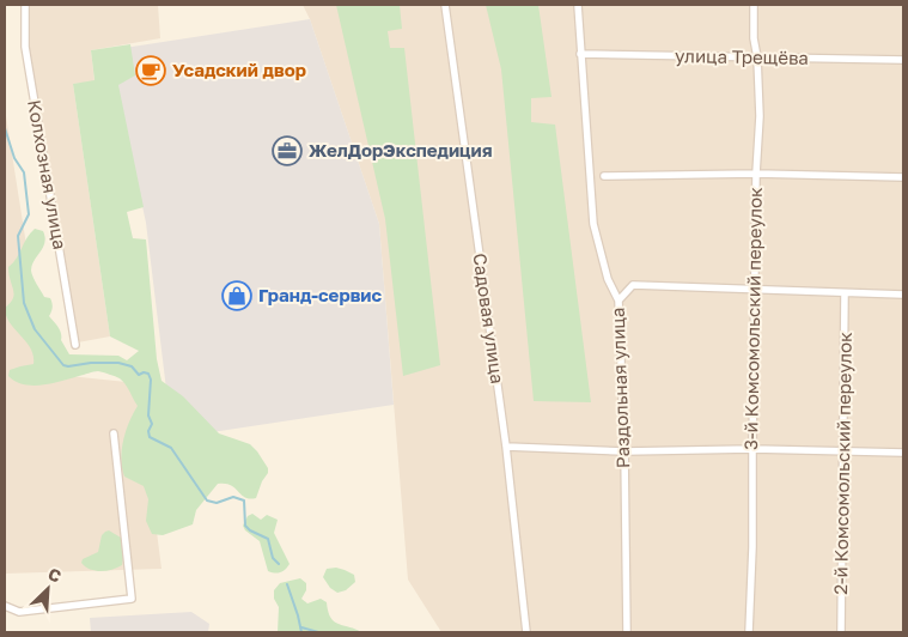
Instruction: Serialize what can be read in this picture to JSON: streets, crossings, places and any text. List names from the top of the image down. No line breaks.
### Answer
{"streets":{"street":["улица Трещёва","Колхозная улица","Садовая улица","3-й Комсомольский переулок","Раздольная улица","2-й Комсомольский переулок"]},"crossings":[["улица Трещёва","3-й Комсомольский переулок"],["улица Трещёва","Раздольная улица"]],"places":{"cafe":["Усадский двор"],"office":["ЖелДорЭкспедиция"],"shop":["Гранд-сервис"]},"north":"top right"}
